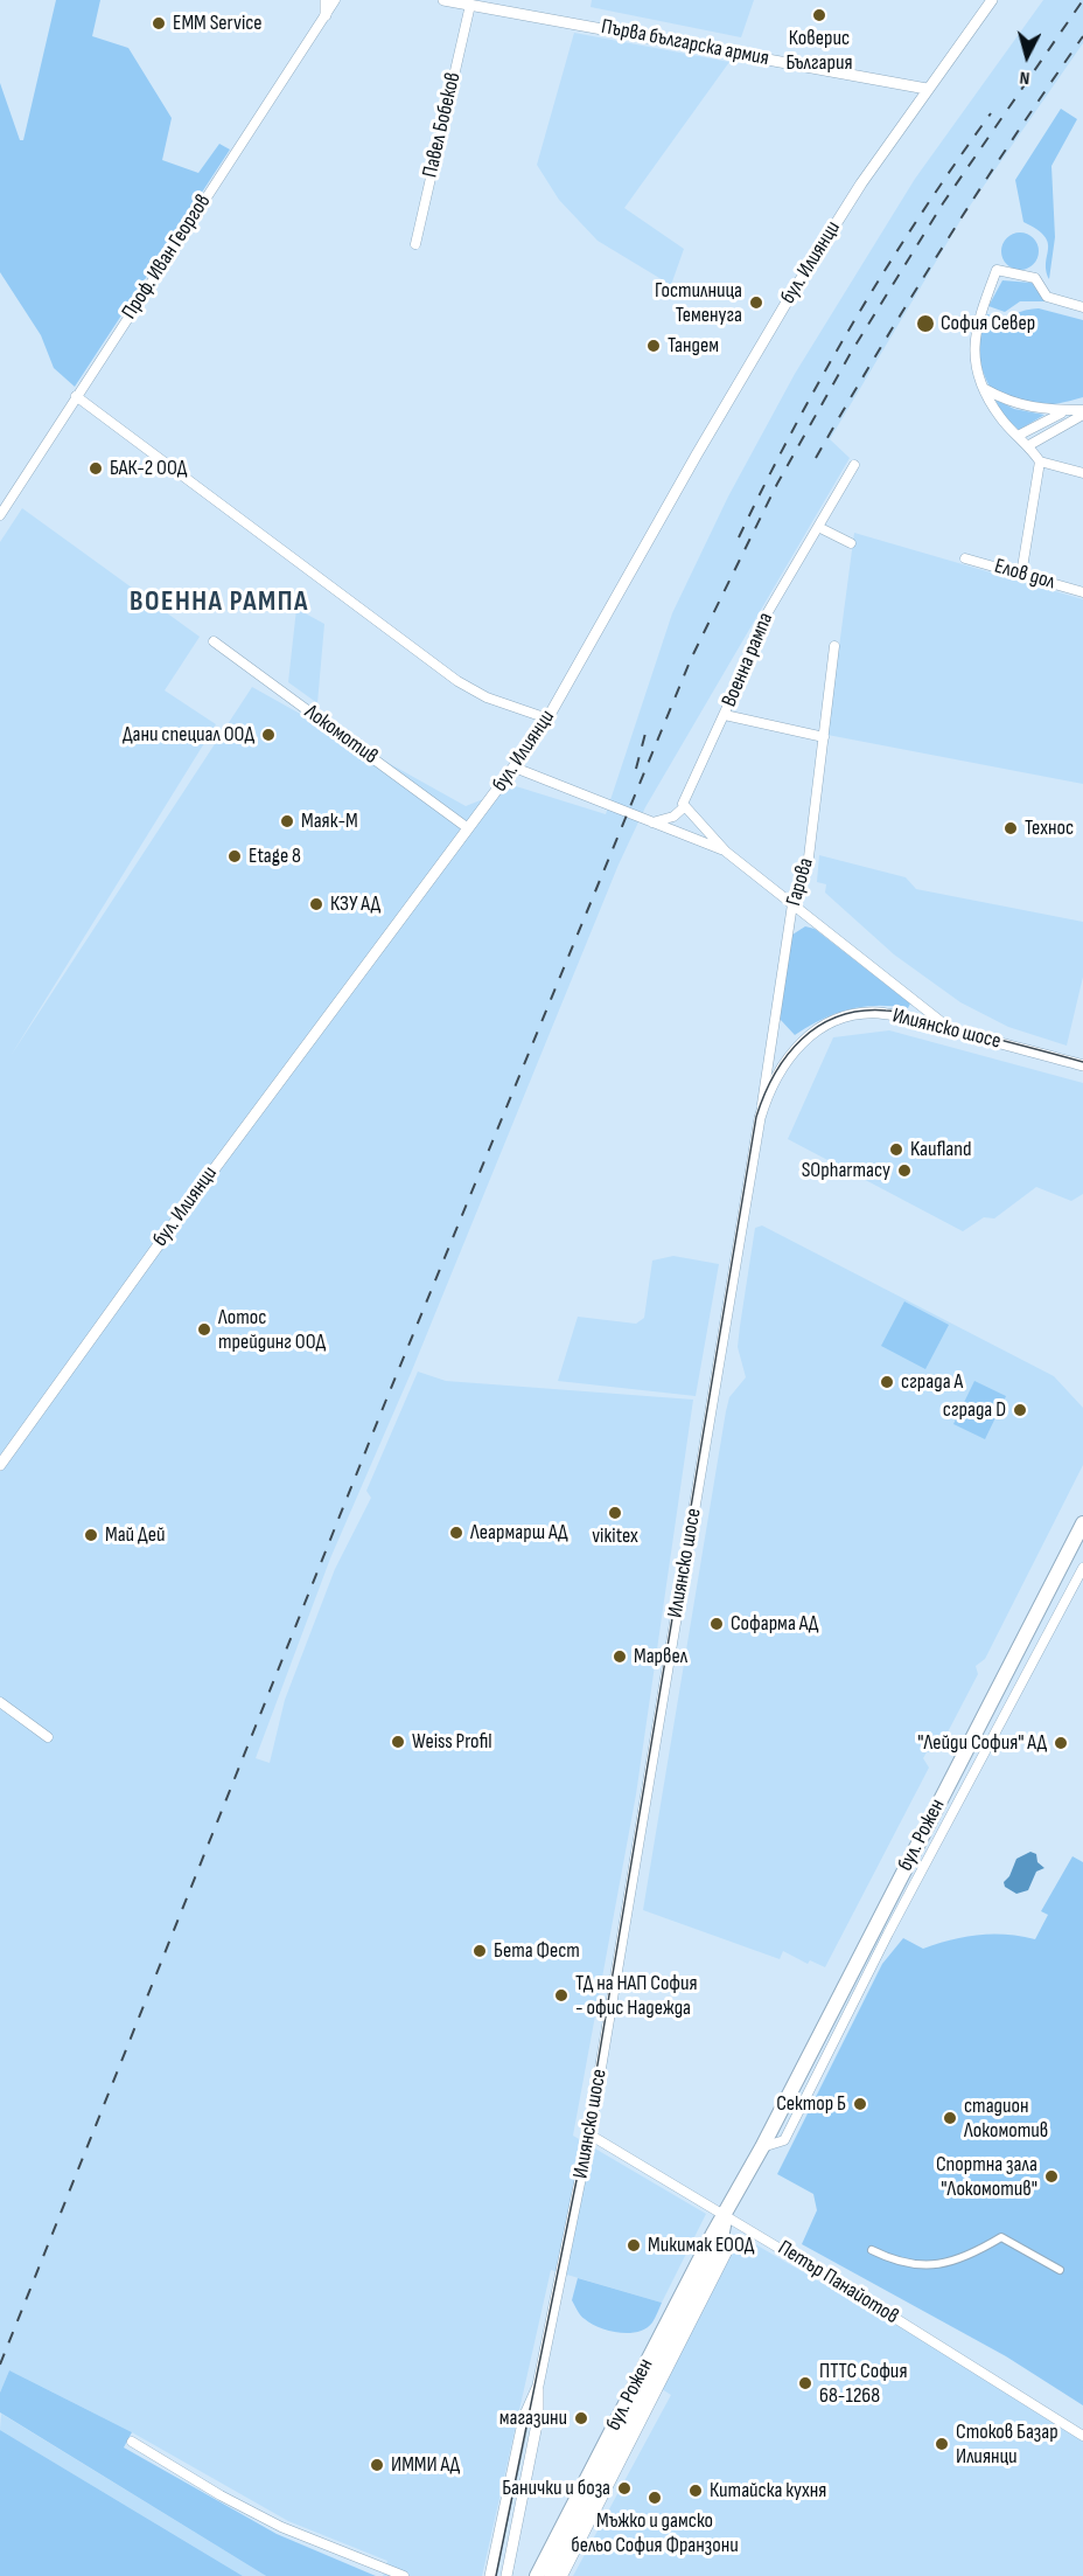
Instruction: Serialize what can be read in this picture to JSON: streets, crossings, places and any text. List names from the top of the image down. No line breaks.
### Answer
{"streets":{"main road":["бул. Рожен"],"street":["Първа българска армия","Павел Бобеков","Проф. Иван Георгов","бул. Илиянци","Елов дол","Военна рампа","Локомотив","Гарова","Илиянско шосе","Петър Панайотов"]},"crossings":[["Първа българска армия","Павел Бобеков"],["Първа българска армия","бул. Илиянци"],["бул. Илиянци","Локомотив"],["Гарова","Илиянско шосе"],["Илиянско шосе","Петър Панайотов"],["бул. Рожен","Петър Панайотов"]],"districts":["ВОЕННА РАМПА"],"places":["Коверис България","EMM Service","Гостилница Теменуга","София Север","Тандем","БАК-2 ООД","Дани специал ООД","Маяк-М","Технос","Etage 8","КЗУ АД","Kaufland","SOpharmacy","Лотос трейдинг ООД","сграда А","сграда D","vikitex","Леармарш АД","Май Дей","Софарма АД","Марвел","Weiss Profil","\"Лейди София\" АД","Бета Фест","ТД на НАП София - офис Надежда","Сектор Б","стадион Локомотив","Спортна зала \"Локомотив\"","Микимак ЕООД","ПТТС София 68-1268","магазини","Стоков Базар Илиянци","ИММИ АД","Банички и боза","Китайска кухня","Мъжко и дамско бельо София Франзони"],"north":"bottom"}
